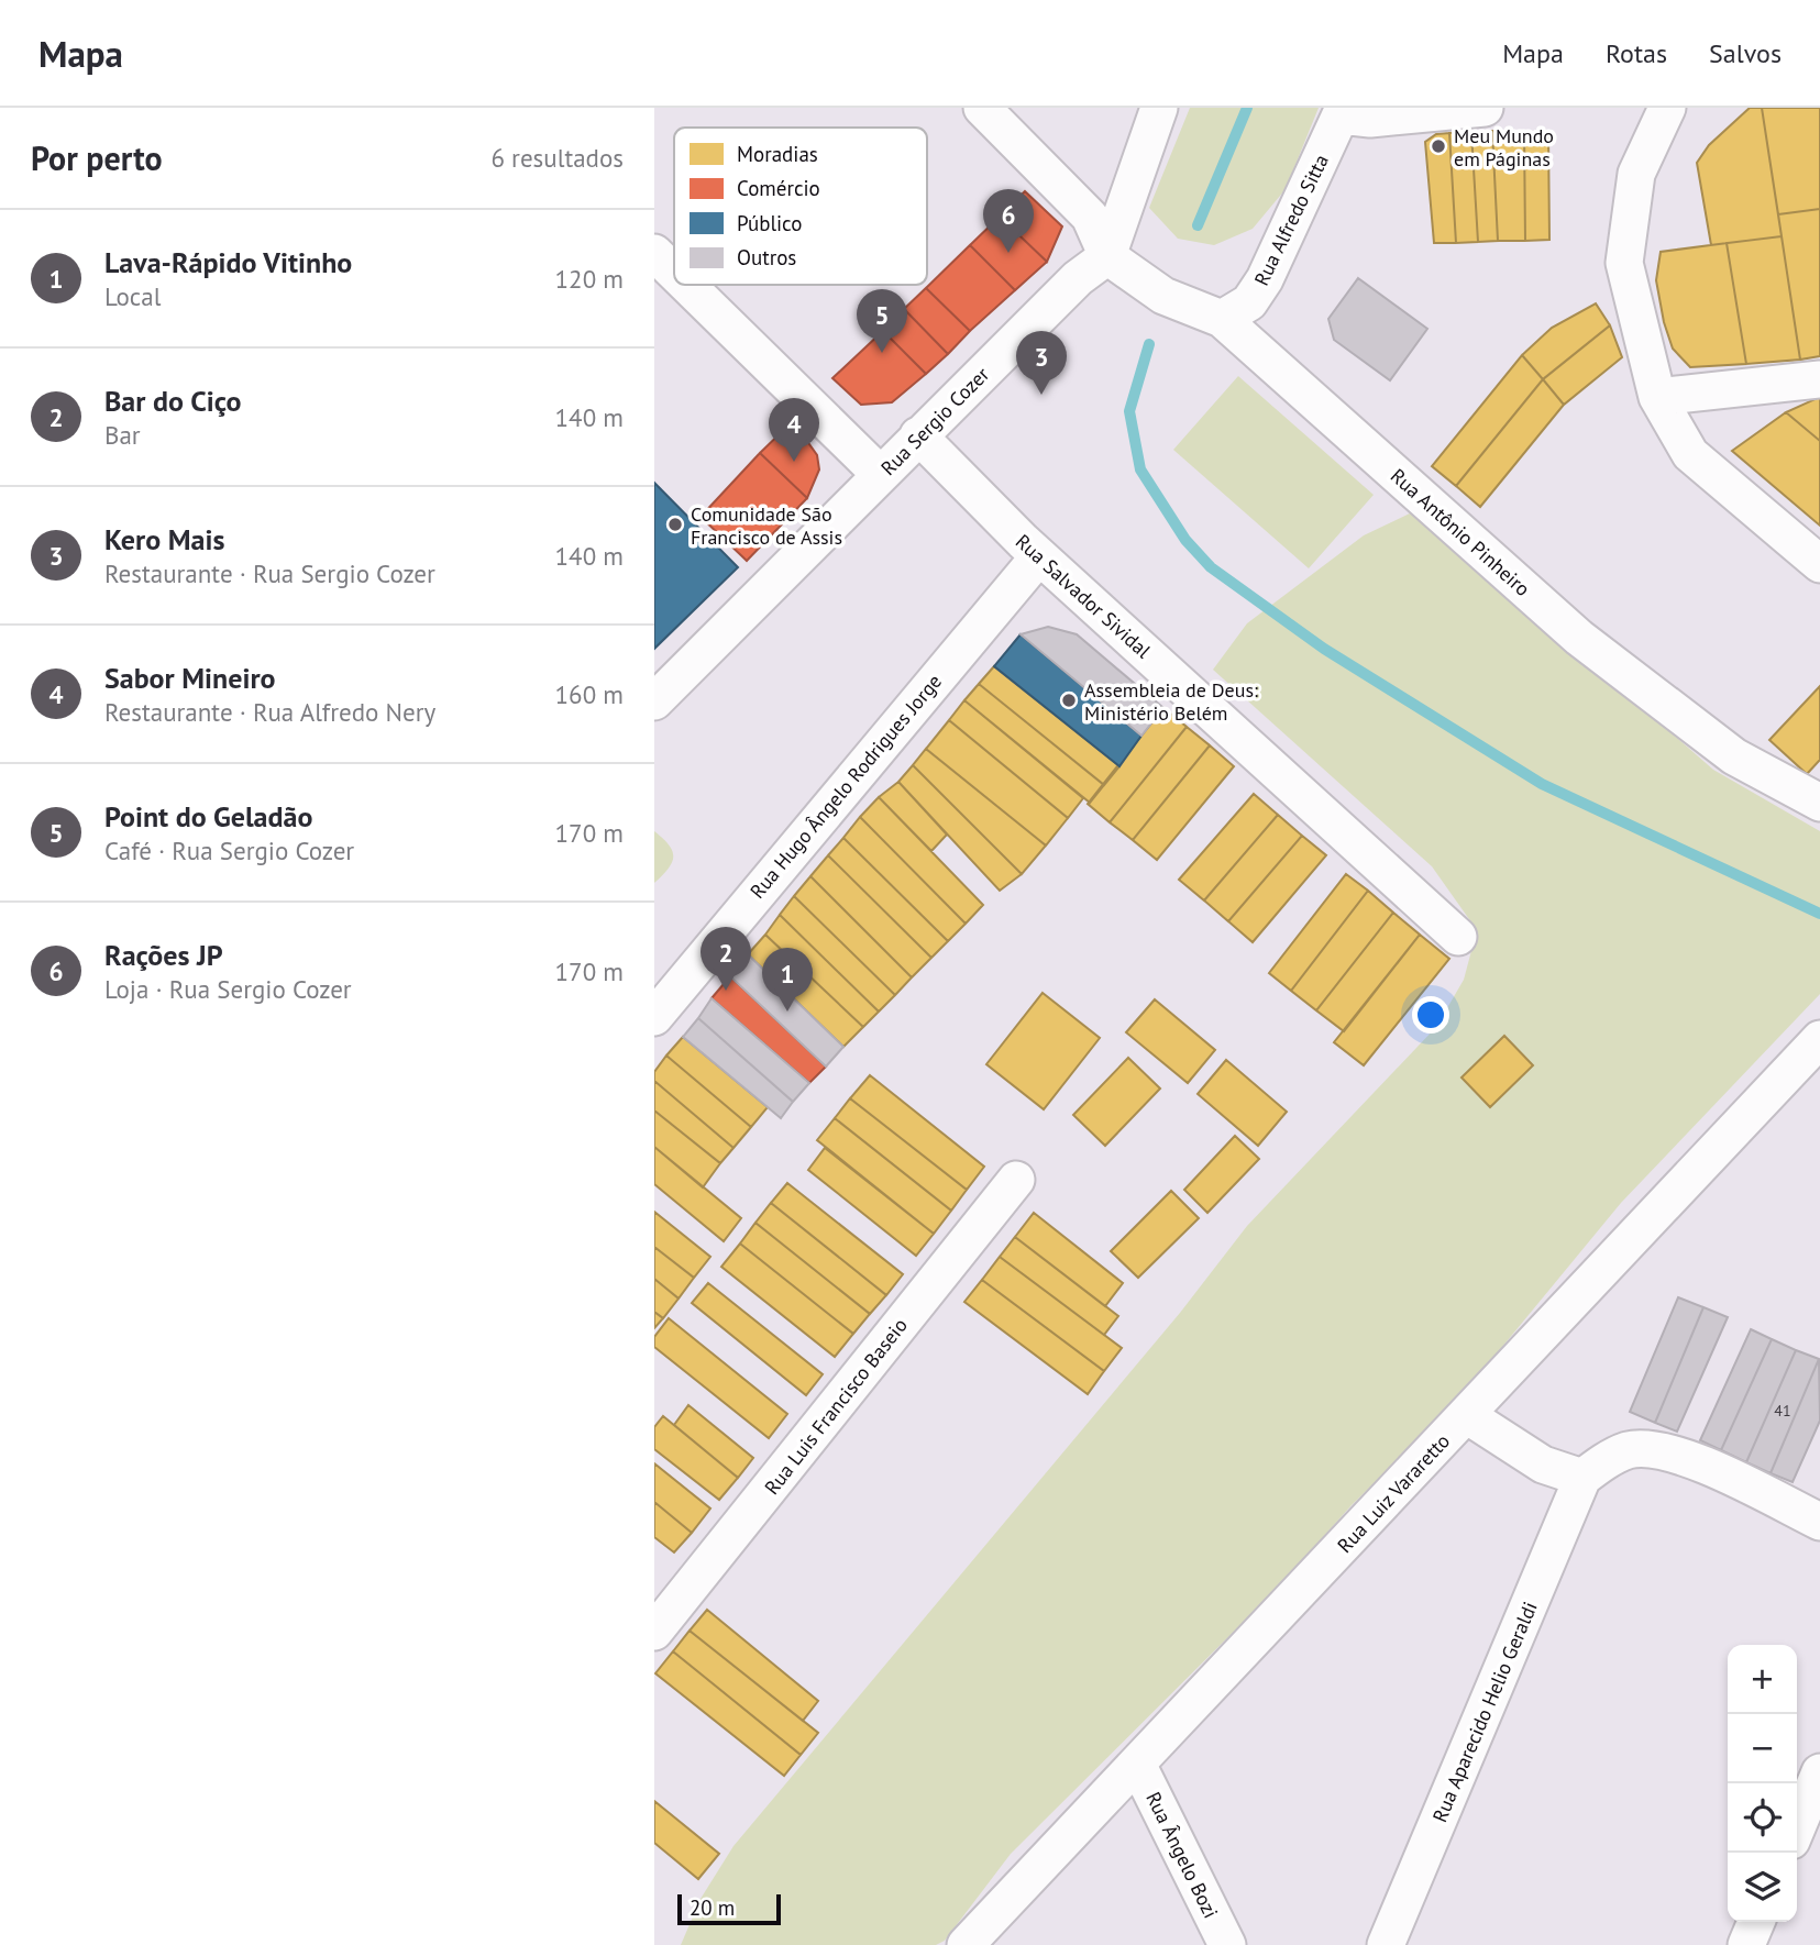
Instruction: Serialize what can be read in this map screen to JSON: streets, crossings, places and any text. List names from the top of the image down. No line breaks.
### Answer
{"streets":{"street":["Rua Alfredo Sitta","Rua Sergio Cozer","Rua Antônio Pinheiro","Rua Salvador Sividal","Rua Hugo Ângelo Rodrigues Jorge","Rua Luis Francisco Baseio","Rua Luiz Vararetto","Rua Aparecido Helio Geraldi","Rua Ângelo Bozi"]},"crossings":[["Rua Alfredo Sitta","Rua Antônio Pinheiro"],["Rua Sergio Cozer","Rua Antônio Pinheiro"],["Rua Sergio Cozer","Rua Salvador Sividal"],["Rua Salvador Sividal","Rua Hugo Ângelo Rodrigues Jorge"],["Rua Luiz Vararetto","Rua Ângelo Bozi"]],"places":["Meu Mundo em Páginas","Comunidade São Francisco de Assis","Assembleia de Deus: Ministério Belém"],"house_numbers":["41"],"legend":["Moradias","Comércio","Público","Outros"],"scale_bar":"20 m","page":{"header":"Mapa","nav":["Mapa","Rotas","Salvos"],"heading":["Por perto","6 resultados"],"pins":["6","5","3","4","2","1"],"list":[{"mark":"1","name":"Lava-Rápido Vitinho","note":"Local","value":"120 m"},{"mark":"2","name":"Bar do Ciço","note":"Bar","value":"140 m"},{"mark":"3","name":"Kero Mais","note":"Restaurante · Rua Sergio Cozer","value":"140 m"},{"mark":"4","name":"Sabor Mineiro","note":"Restaurante · Rua Alfredo Nery","value":"160 m"},{"mark":"5","name":"Point do Geladão","note":"Café · Rua Sergio Cozer","value":"170 m"},{"mark":"6","name":"Rações JP","note":"Loja · Rua Sergio Cozer","value":"170 m"}],"map_buttons":["+","−"],"scale":"20 m"}}
